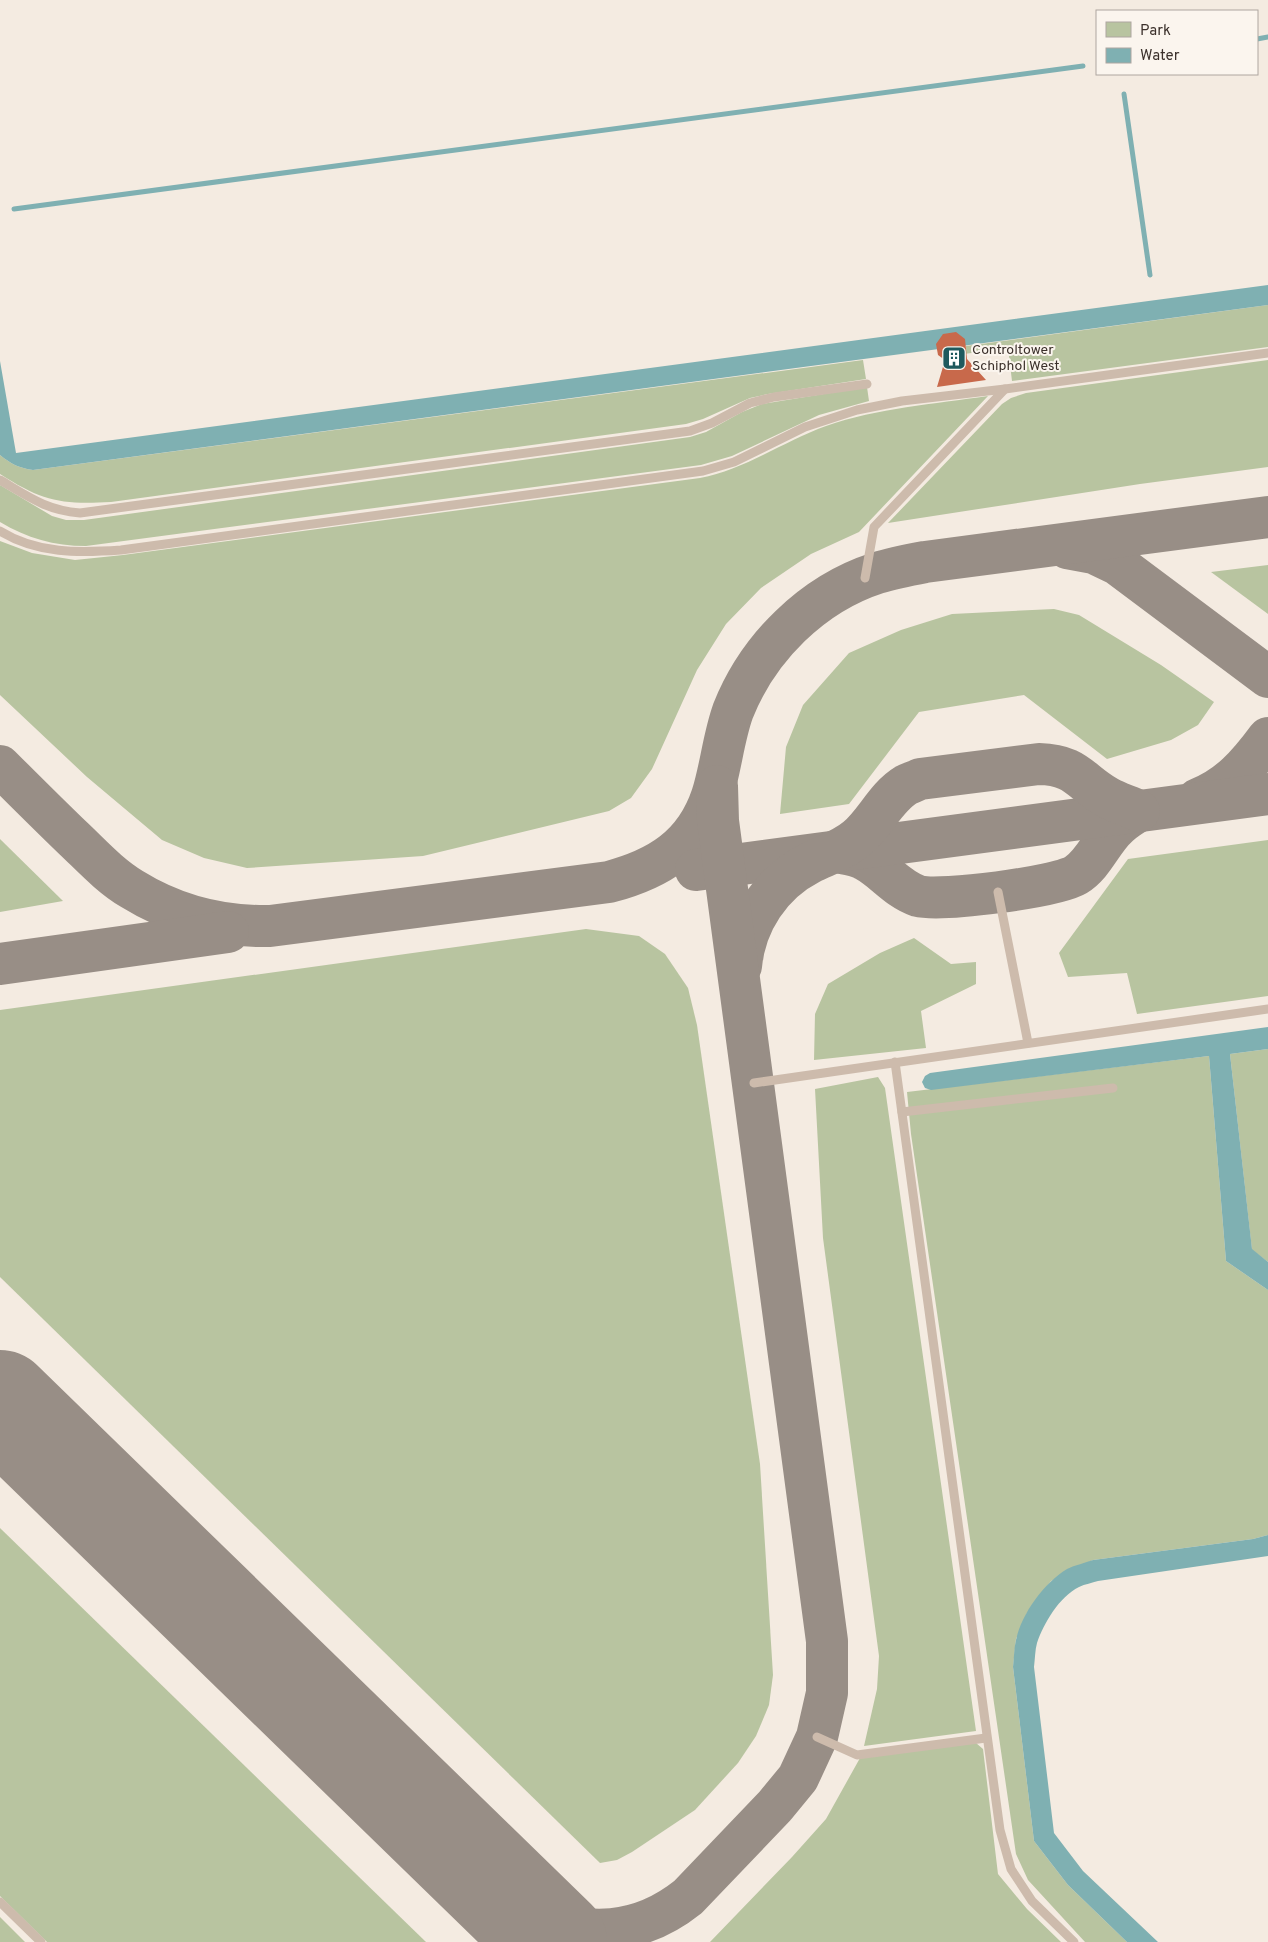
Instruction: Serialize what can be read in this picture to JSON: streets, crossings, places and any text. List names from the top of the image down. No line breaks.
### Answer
{"places":{"building":["Controltower Schiphol West"]},"legend":["Park","Water"]}
